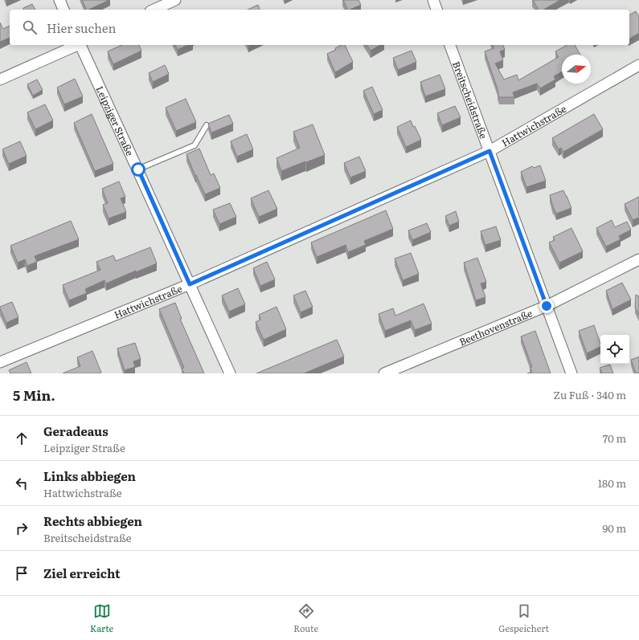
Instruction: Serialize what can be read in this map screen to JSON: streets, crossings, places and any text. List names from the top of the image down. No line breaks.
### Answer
{"streets":{"street":["Breitscheidstraße","Leipziger Straße","Hattwichstraße","Beethovenstraße"]},"crossings":[["Breitscheidstraße","Hattwichstraße"],["Breitscheidstraße","Beethovenstraße"],["Leipziger Straße","Hattwichstraße"]],"north":"right","page":{"search":"Hier suchen","heading":["5 Min.","Zu Fuß · 340 m"],"list":[["Geradeaus","Leipziger Straße","70 m"],["Links abbiegen","Hattwichstraße","180 m"],["Rechts abbiegen","Breitscheidstraße","90 m"],"Ziel erreicht"],"nav":["Karte","Route","Gespeichert"]}}
